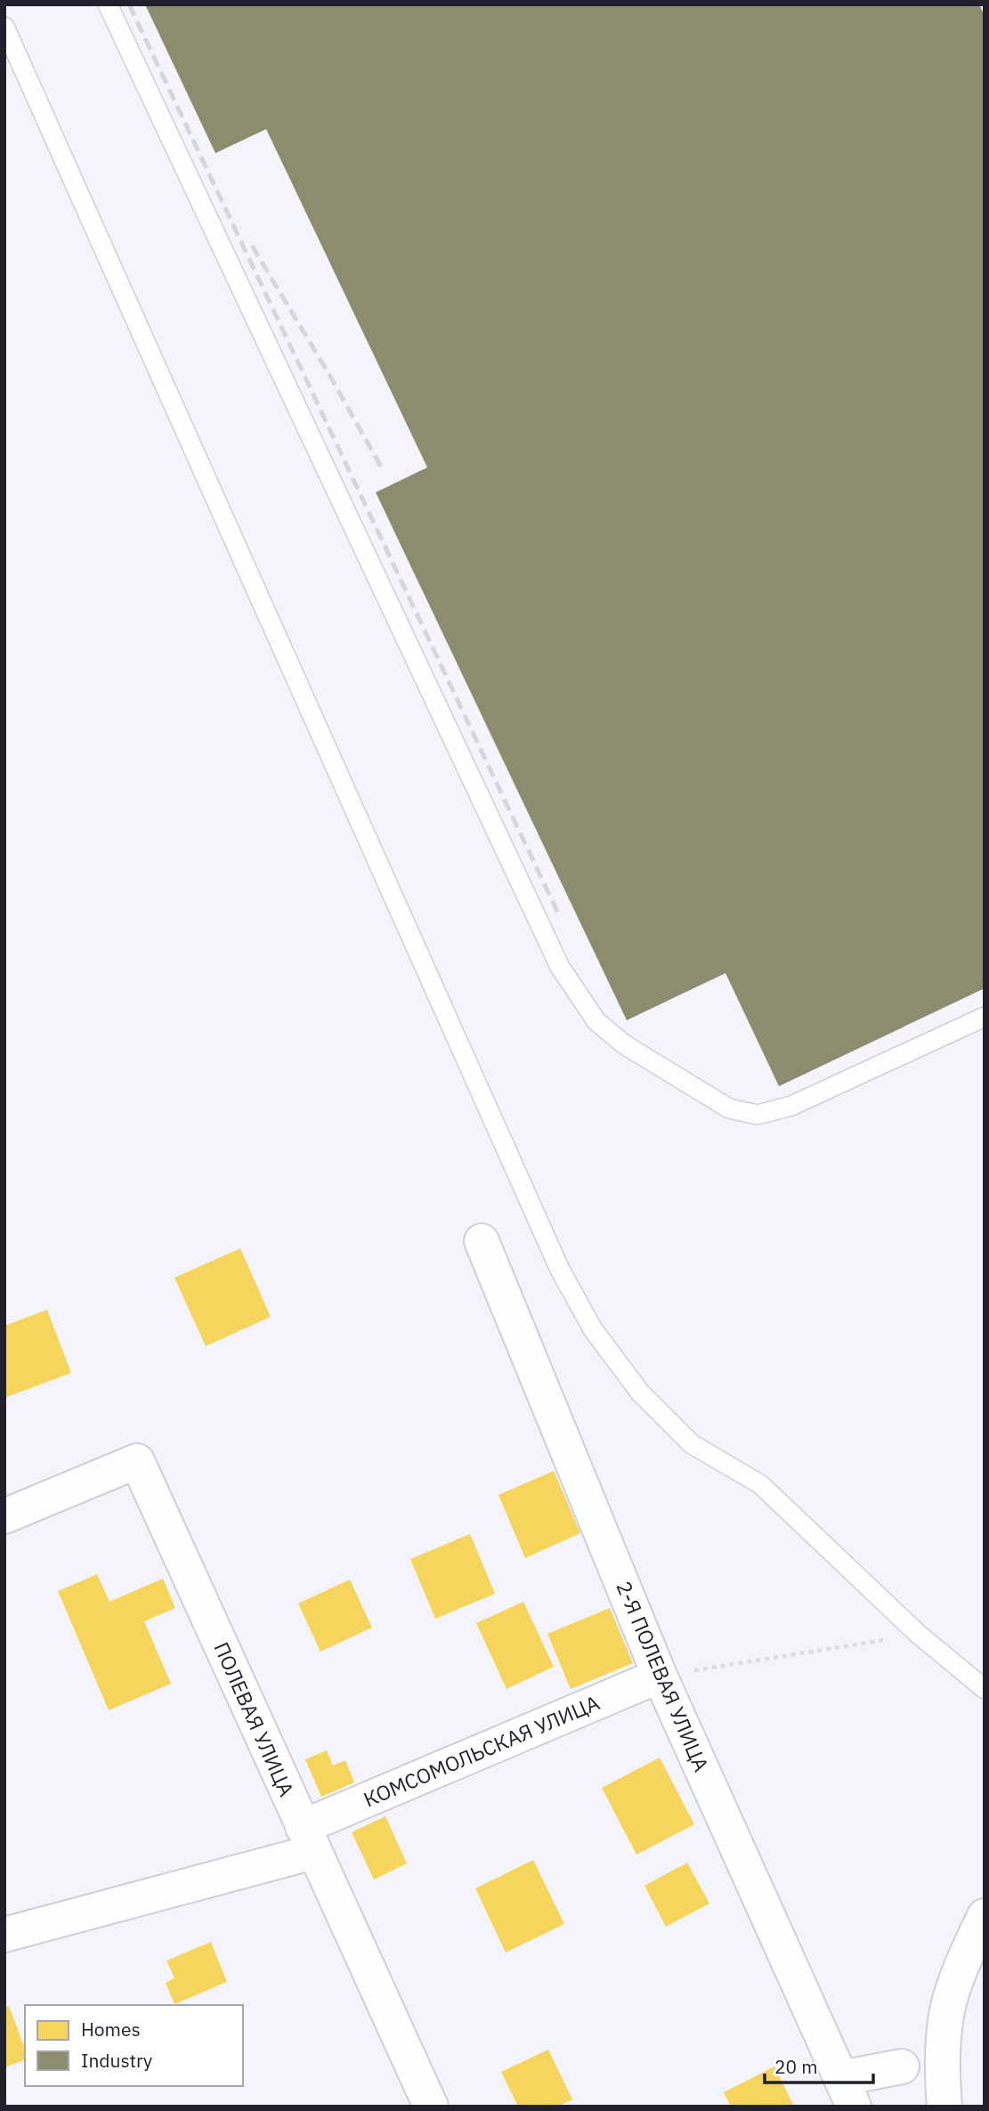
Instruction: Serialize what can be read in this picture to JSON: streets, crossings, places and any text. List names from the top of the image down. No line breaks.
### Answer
{"streets":{"street":["2-Я ПОЛЕВАЯ УЛИЦА","ПОЛЕВАЯ УЛИЦА","КОМСОМОЛЬСКАЯ УЛИЦА"]},"crossings":[["2-Я ПОЛЕВАЯ УЛИЦА","КОМСОМОЛЬСКАЯ УЛИЦА"],["ПОЛЕВАЯ УЛИЦА","КОМСОМОЛЬСКАЯ УЛИЦА"]],"legend":["Homes","Industry"],"scale_bar":"20 m"}
